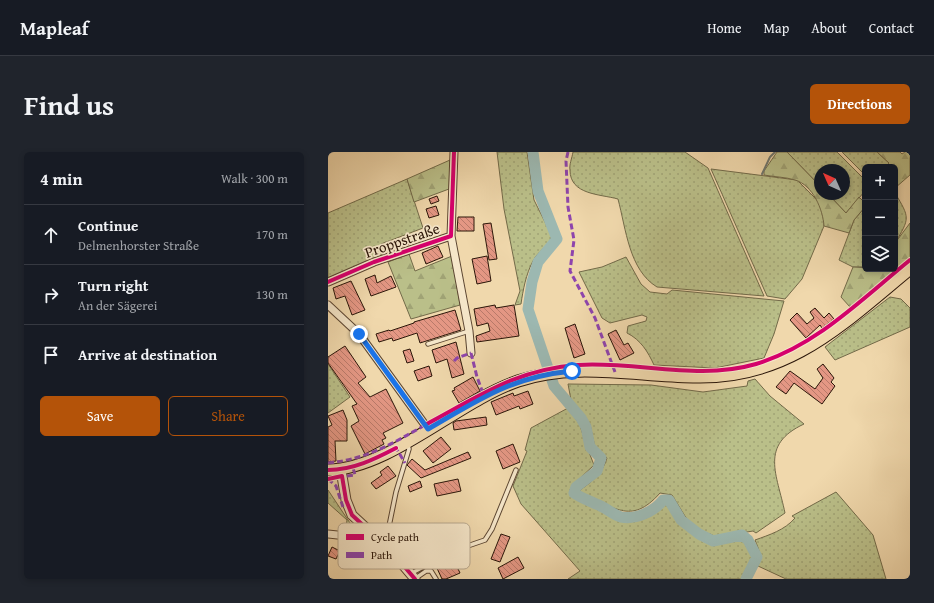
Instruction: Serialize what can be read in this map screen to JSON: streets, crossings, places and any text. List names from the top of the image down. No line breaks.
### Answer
{"streets":{"street":["Proppstraße"]},"legend":["Cycle path","Path"],"north":"top left","page":{"header":"Mapleaf","nav":["Home","Map","About","Contact"],"title":"Find us","buttons":["Directions",["Save","Share"]],"heading":["4 min","Walk · 300 m"],"map_buttons":["+","−"],"list":[["Continue","Delmenhorster Straße","170 m"],["Turn right","An der Sägerei","130 m"],"Arrive at destination"]}}
